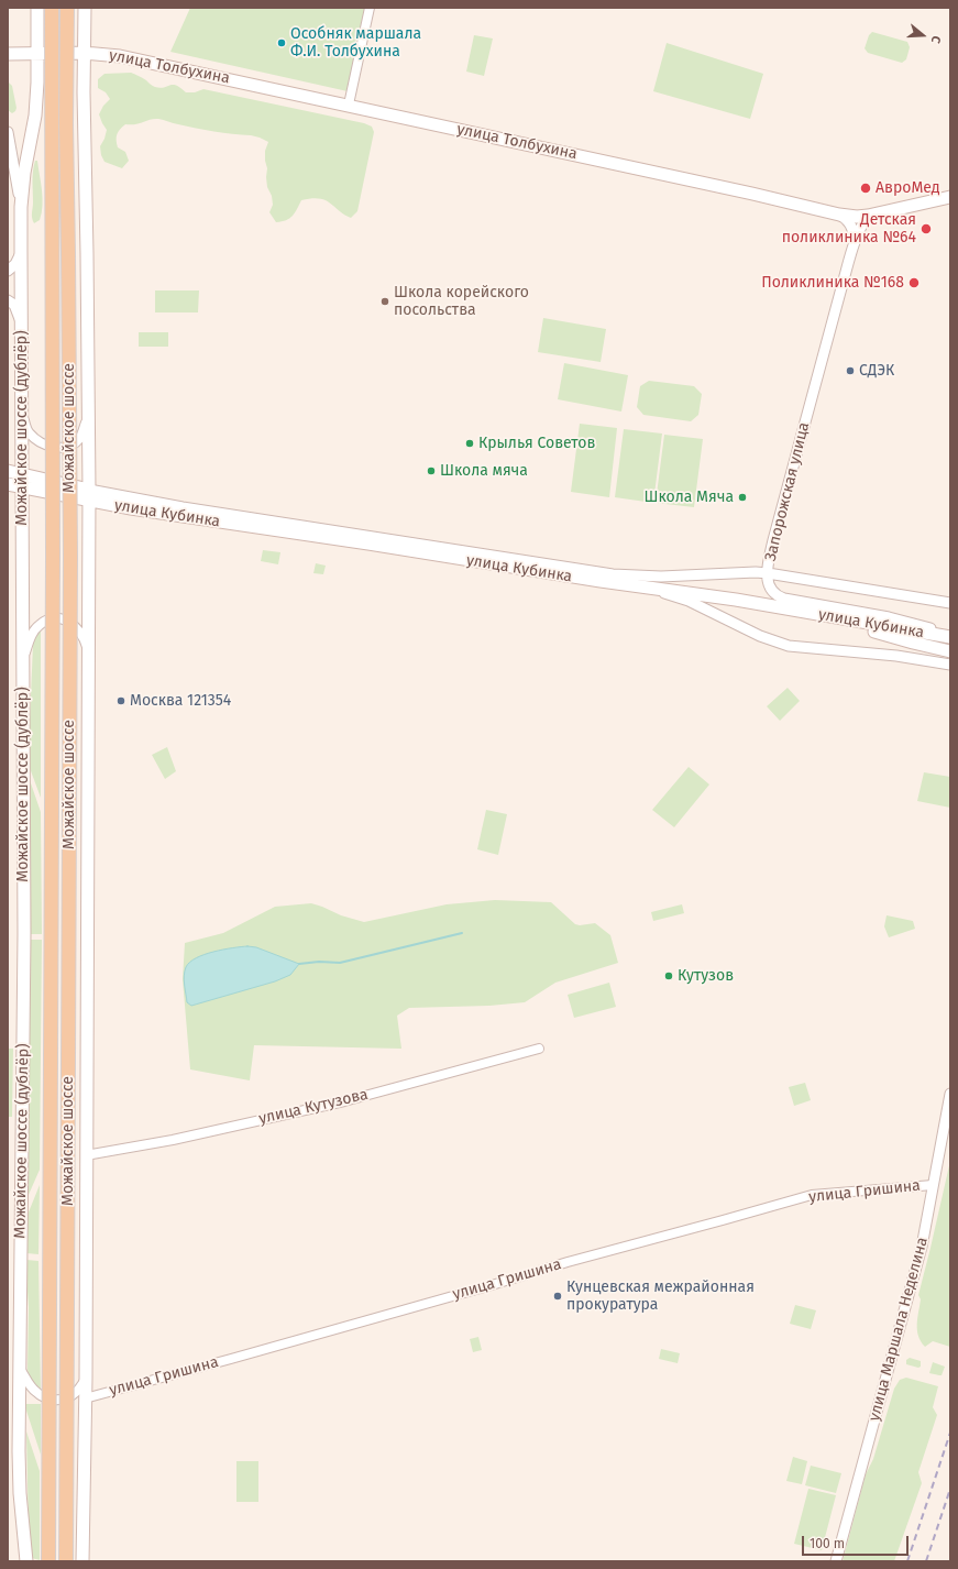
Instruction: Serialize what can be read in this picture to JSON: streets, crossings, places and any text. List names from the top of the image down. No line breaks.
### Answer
{"streets":{"main road":["улица Толбухина","Можайское шоссе (дублёр)","Можайское шоссе","улица Кубинка"],"street":["Запорожская улица","улица Кутузова","улица Гришина","улица Маршала Неделина"]},"crossings":[["улица Толбухина","Можайское шоссе (дублёр)"],["улица Толбухина","Запорожская улица"],["Можайское шоссе (дублёр)","улица Кубинка"],["Запорожская улица","улица Кубинка"],["улица Гришина","улица Маршала Неделина"]],"places":["Особняк маршала Ф.И. Толбухина","АвроМед","Детская поликлиника №64","Поликлиника №168","Школа корейского посольства","СДЭК","Крылья Советов","Школа мяча","Школа Мяча","Москва 121354","Кутузов","Кунцевская межрайонная прокуратура"],"scale_bar":"100 m","north":"right"}
